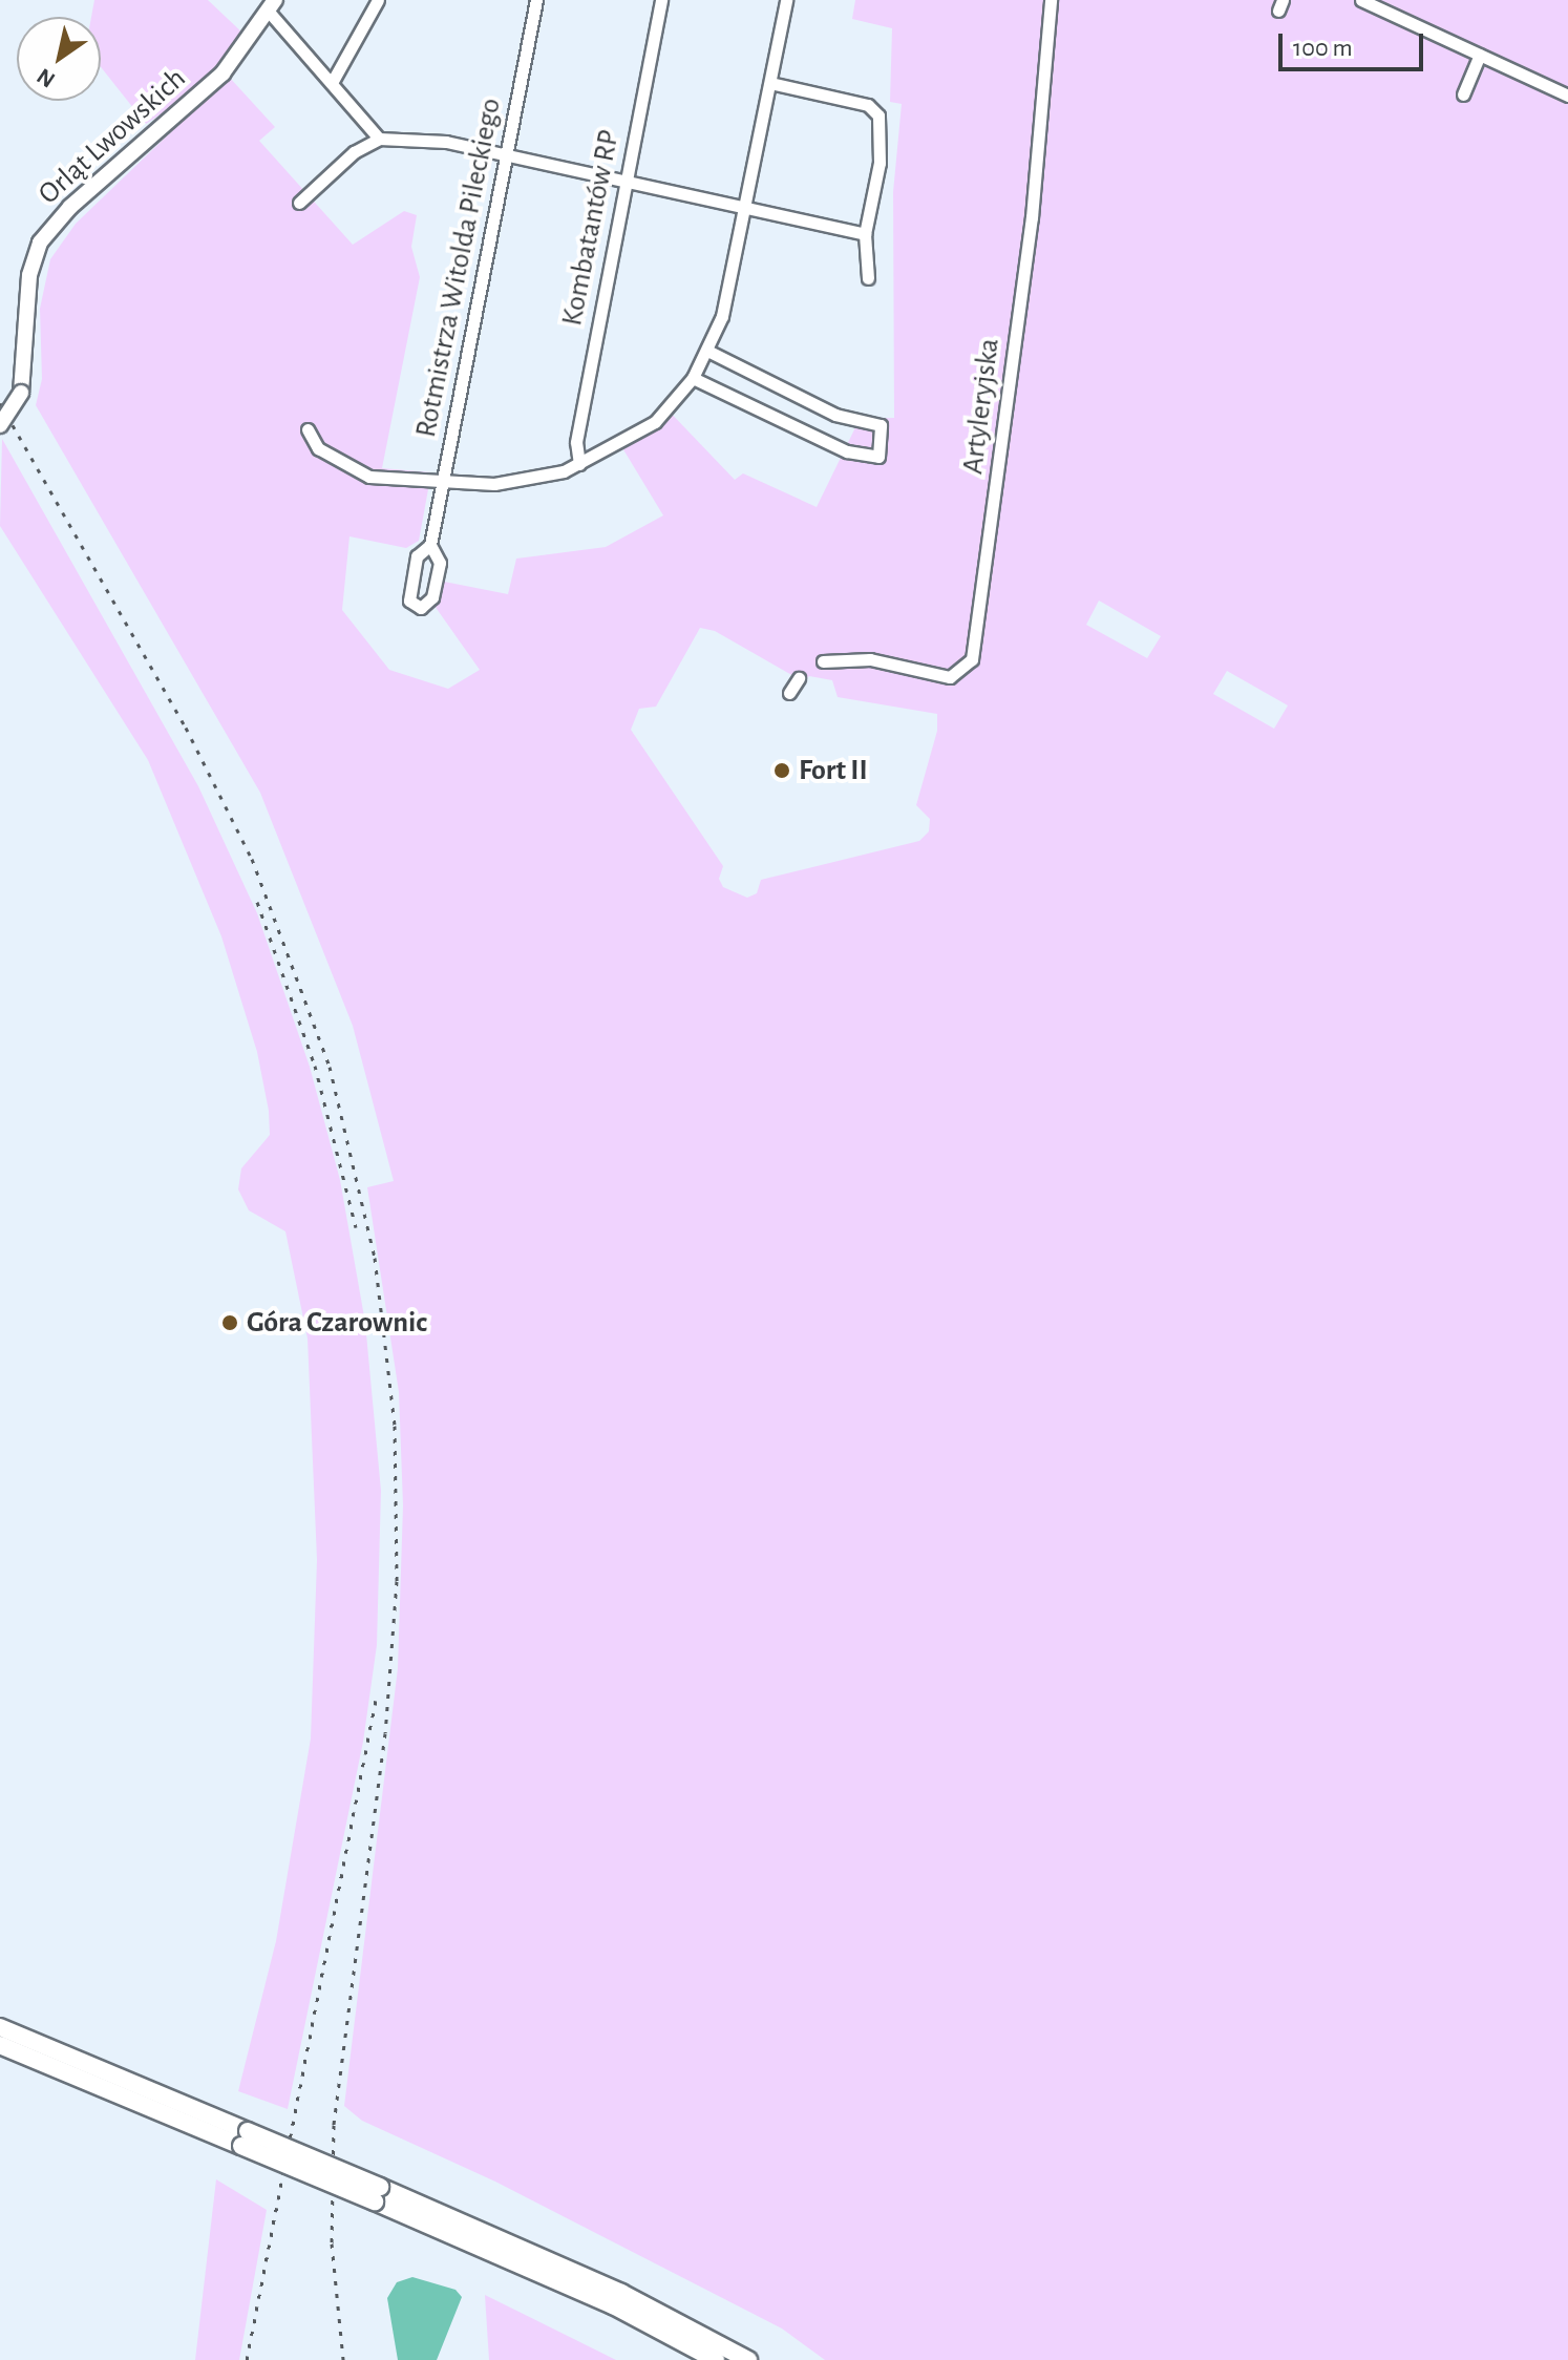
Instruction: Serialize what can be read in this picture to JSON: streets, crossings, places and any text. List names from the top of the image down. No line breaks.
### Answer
{"streets":{"street":["Orląt Lwowskich","Kombatantów RP","Rotmistrza Witolda Pileckiego","Artyleryjska"]},"places":["Fort II","Góra Czarownic"],"scale_bar":"100 m","north":"bottom left"}
